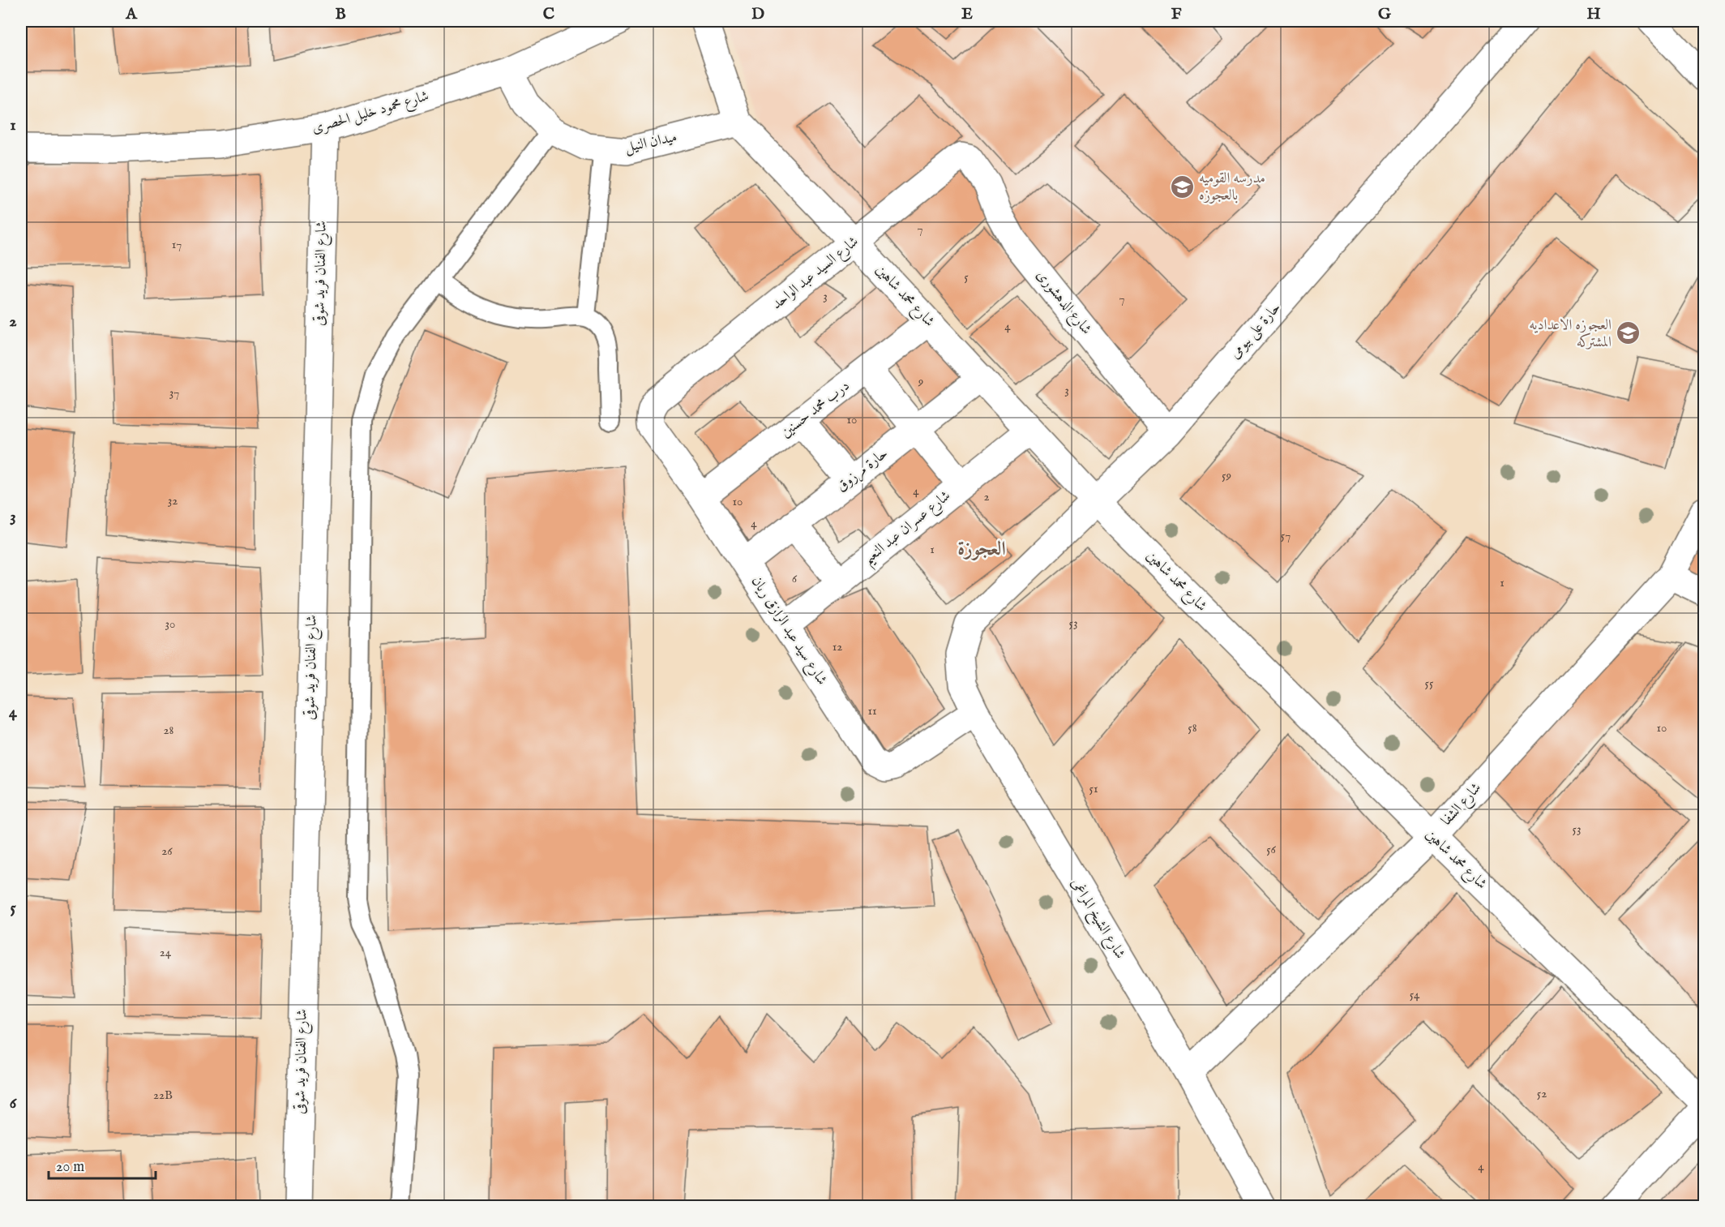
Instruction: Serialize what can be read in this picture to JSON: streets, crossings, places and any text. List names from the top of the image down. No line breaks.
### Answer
{"streets":{"street":["شارع محمود خليل الحصرى","ميدان النيل","شارع الفنان فريد شوقى","شارع السيد عبد الواحد","شارع محمد شاهين","شارع الدهشورى","حارة على بيومى","درب محمد حسنين","حارة مرزوق","شارع عسران عبد النعيم","شارع سيد عبد الرازق ريان","شارع الشفا","شارع الشيخ المراغى"]},"crossings":[["شارع محمود خليل الحصرى","ميدان النيل"],["شارع محمود خليل الحصرى","شارع الفنان فريد شوقى"],["ميدان النيل","شارع محمد شاهين"],["شارع السيد عبد الواحد","شارع محمد شاهين"],["شارع السيد عبد الواحد","شارع الدهشورى"],["شارع السيد عبد الواحد","شارع سيد عبد الرازق ريان"],["شارع محمد شاهين","حارة على بيومى"],["شارع محمد شاهين","درب محمد حسنين"],["شارع محمد شاهين","حارة مرزوق"],["شارع محمد شاهين","شارع عسران عبد النعيم"],["شارع محمد شاهين","شارع الشفا"],["شارع الدهشورى","حارة على بيومى"],["حارة على بيومى","شارع الشيخ المراغى"],["درب محمد حسنين","شارع سيد عبد الرازق ريان"],["حارة مرزوق","شارع سيد عبد الرازق ريان"],["شارع عسران عبد النعيم","شارع سيد عبد الرازق ريان"],["شارع سيد عبد الرازق ريان","شارع الشيخ المراغى"],["شارع الشفا","شارع الشيخ المراغى"]],"districts":["العجوزة"],"places":{"school or university":["مدرسه القوميه بالعجوزه","العجوزه الاعداديه المشتركه"]},"house_numbers":["7","17","5","3","7","4","9","3","37","10","59","4","2","32","10","4","57","1","6","1","53","30","12","55","11","58","10","28","51","53","56","26","24","54","52","22B","4"],"scale_bar":"20 m","grid":{"columns":["A","B","C","D","E","F","G","H"],"rows":["1","2","3","4","5","6"]}}
